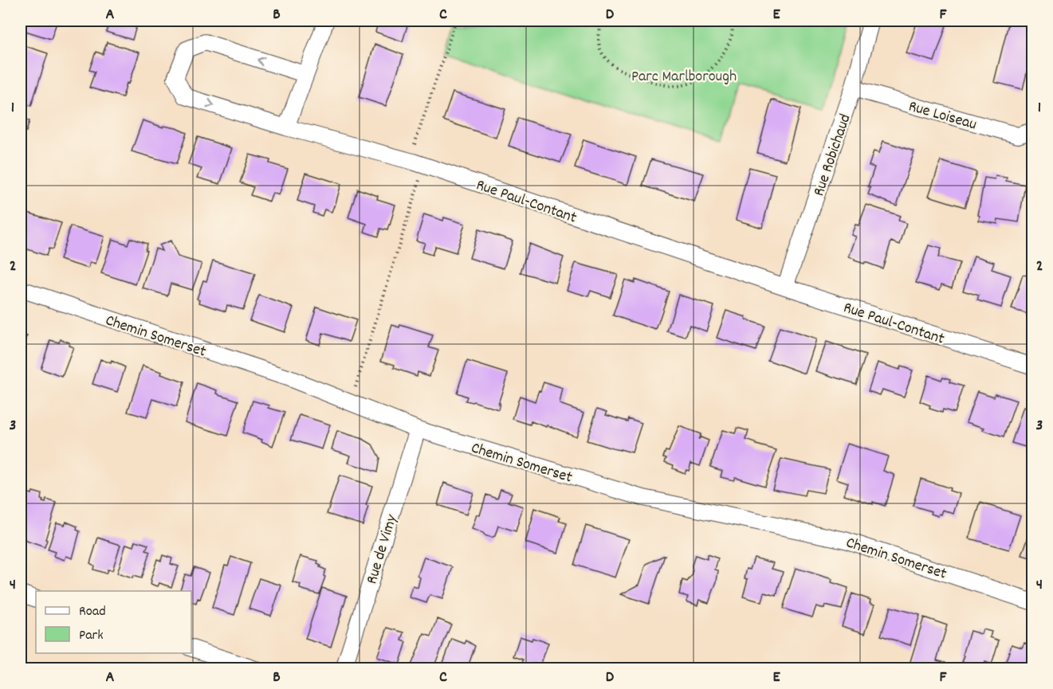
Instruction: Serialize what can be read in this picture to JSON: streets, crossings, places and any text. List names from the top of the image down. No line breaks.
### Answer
{"streets":{"street":["Rue Loiseau","Rue Robichaud","Rue Paul-Contant","Chemin Somerset","Rue de Vimy"]},"crossings":[["Rue Loiseau","Rue Robichaud"],["Rue Robichaud","Rue Paul-Contant"],["Chemin Somerset","Rue de Vimy"]],"parks":["Parc Marlborough"],"legend":["Road","Park"],"grid":{"columns":["A","B","C","D","E","F"],"rows":["1","2","3","4"]}}
